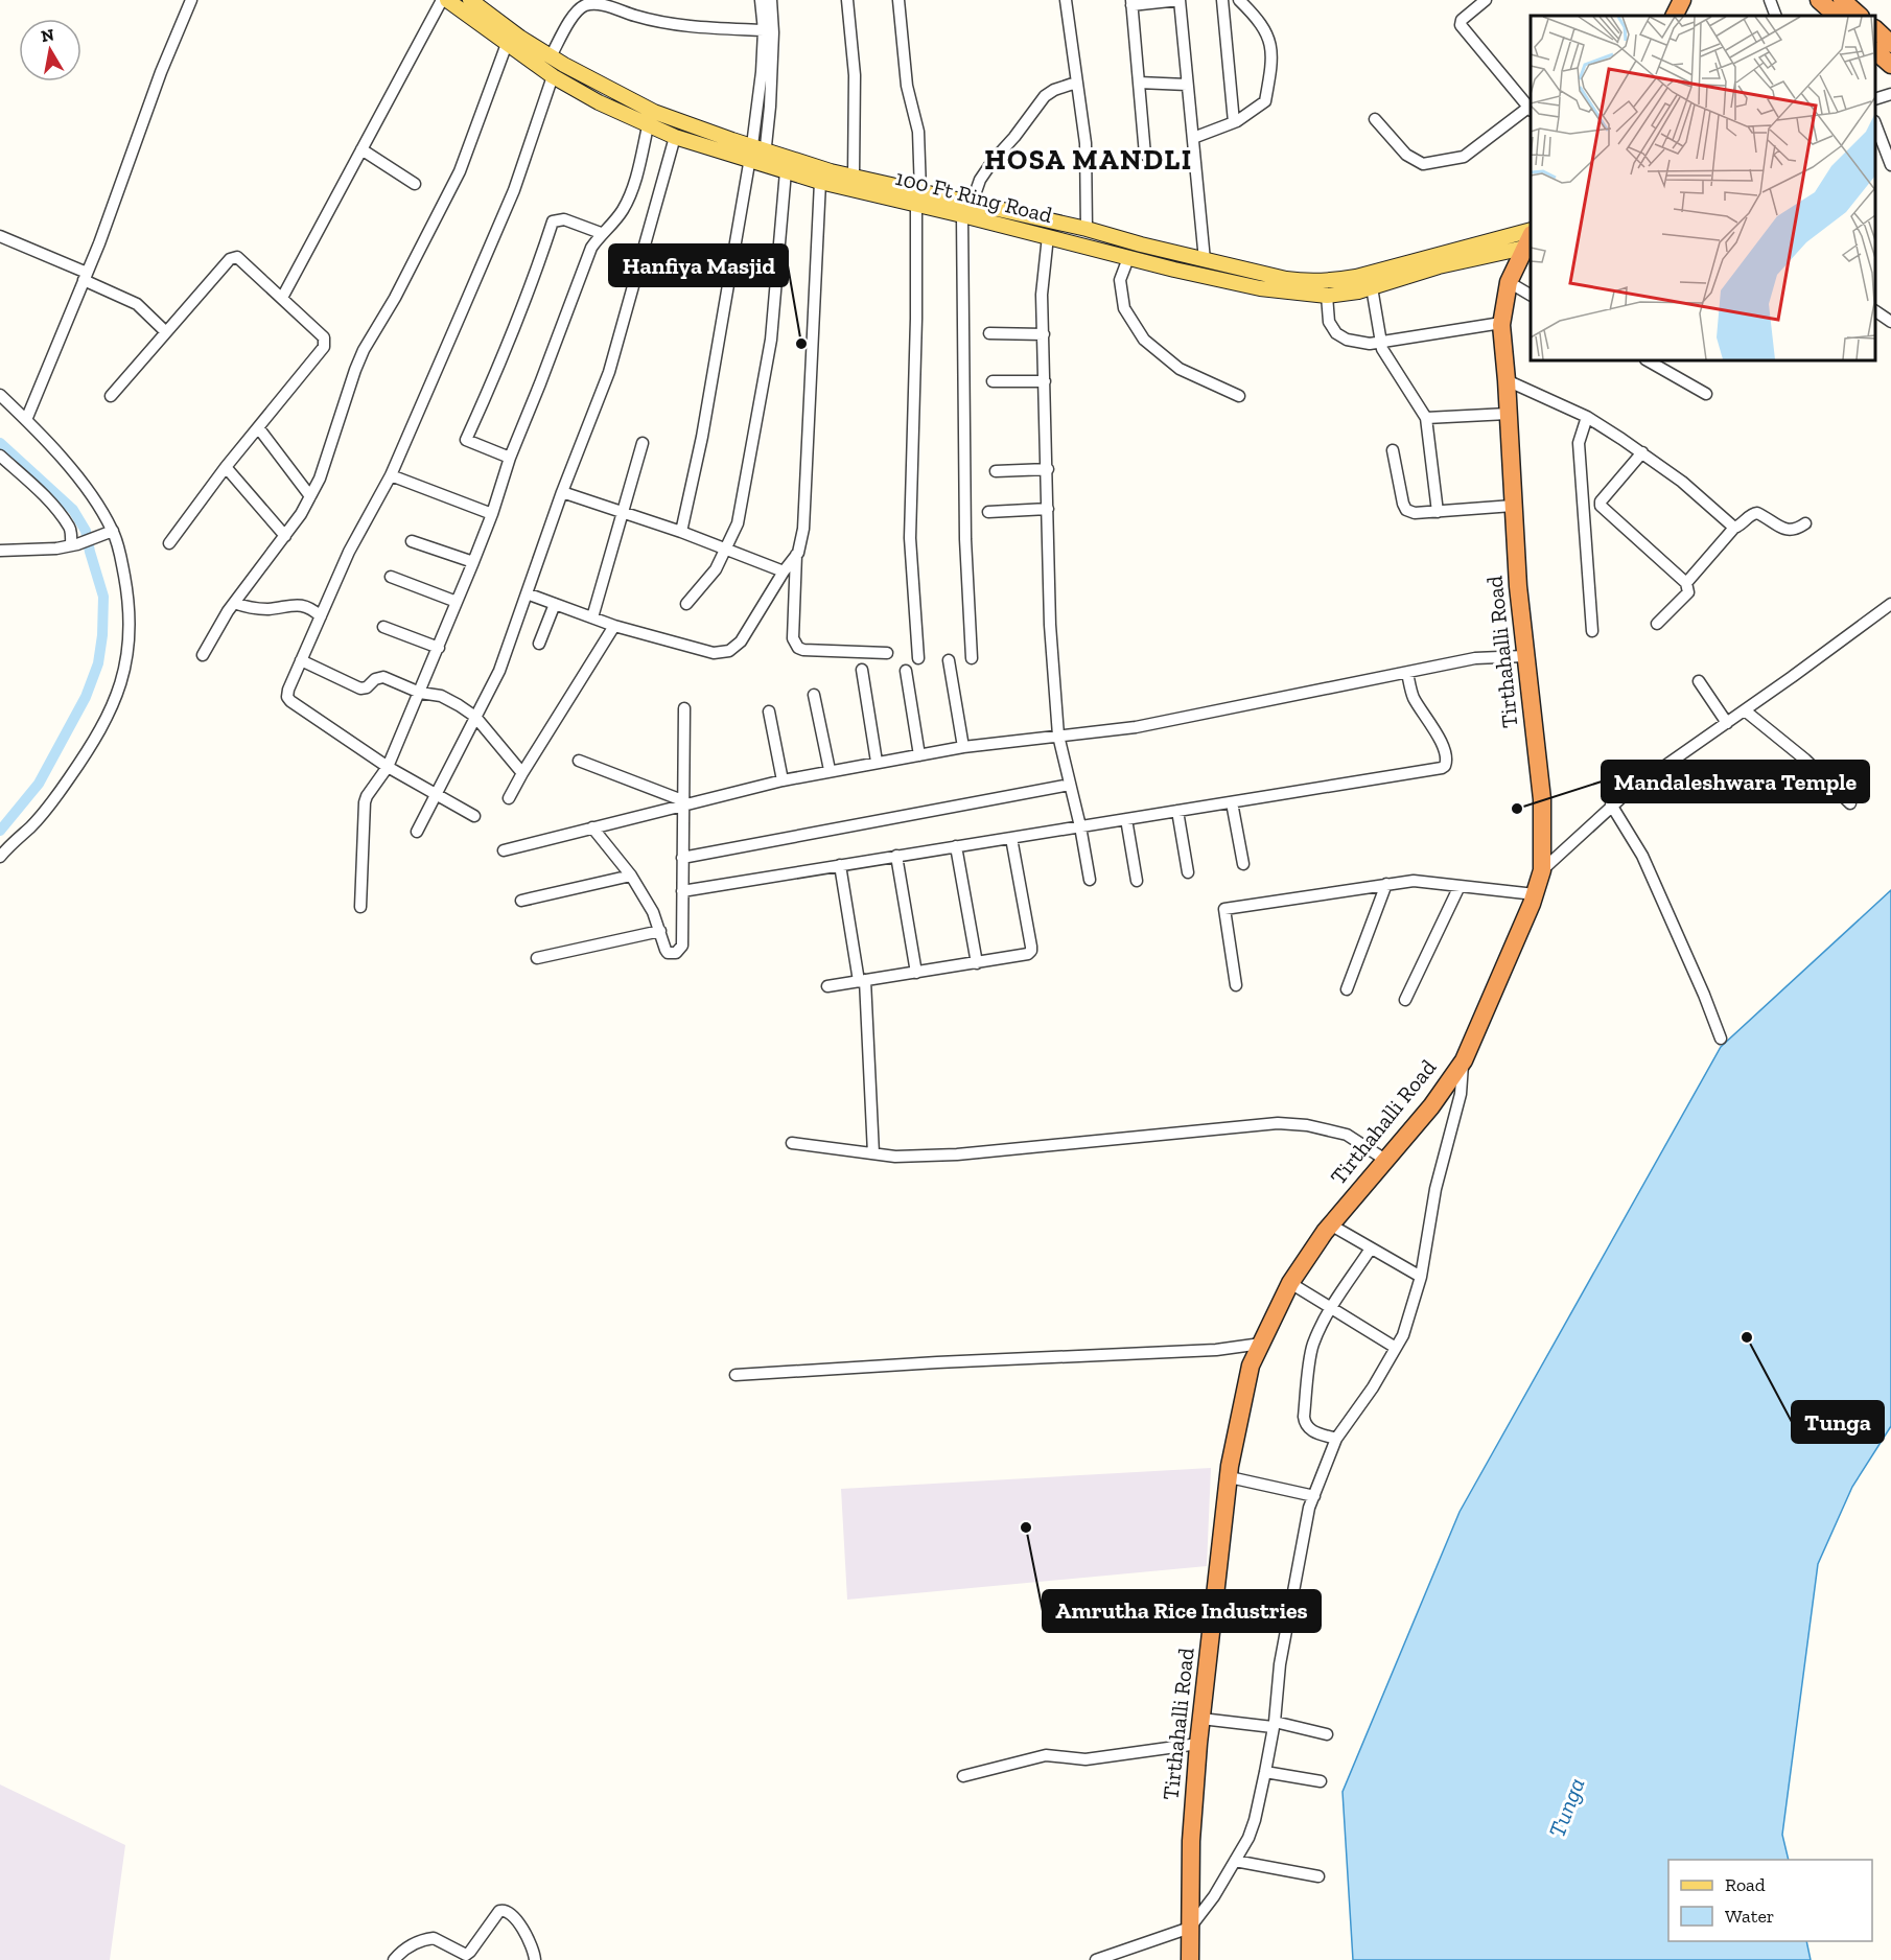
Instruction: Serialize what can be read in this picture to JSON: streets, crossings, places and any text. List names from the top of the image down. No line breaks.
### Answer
{"streets":{"highway":["Tirthahalli Road"],"main road":["100 Ft Ring Road"]},"crossings":[["100 Ft Ring Road","Tirthahalli Road"]],"districts":["HOSA MANDLI"],"water":["Tunga"],"places":["Hanfiya Masjid","Mandaleshwara Temple","Tunga","Amrutha Rice Industries"],"legend":["Road","Water"],"north":"top"}
